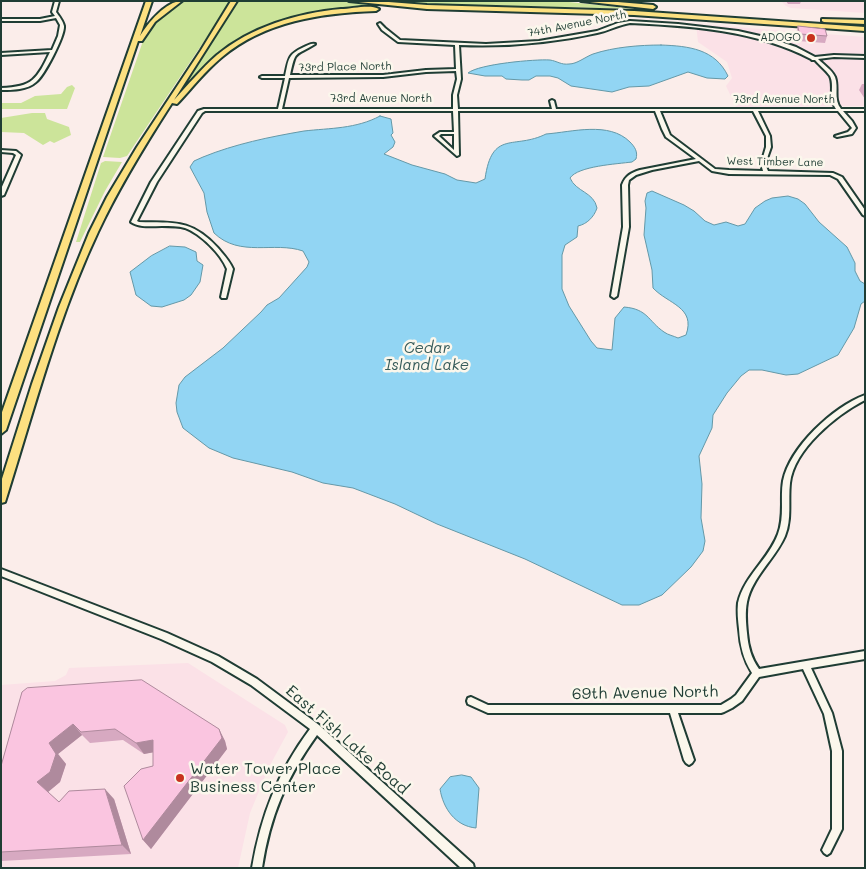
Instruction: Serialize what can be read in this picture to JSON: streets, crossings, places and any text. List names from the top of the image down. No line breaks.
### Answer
{"streets":{"street":["74th Avenue North","73rd Place North","73rd Avenue North","West Timber Lane","69th Avenue North","East Fish Lake Road"]},"crossings":[["74th Avenue North","73rd Avenue North"],["73rd Avenue North","West Timber Lane"]],"water":["Cedar Island Lake"],"places":["ADOGO","Water Tower Place Business Center"]}
